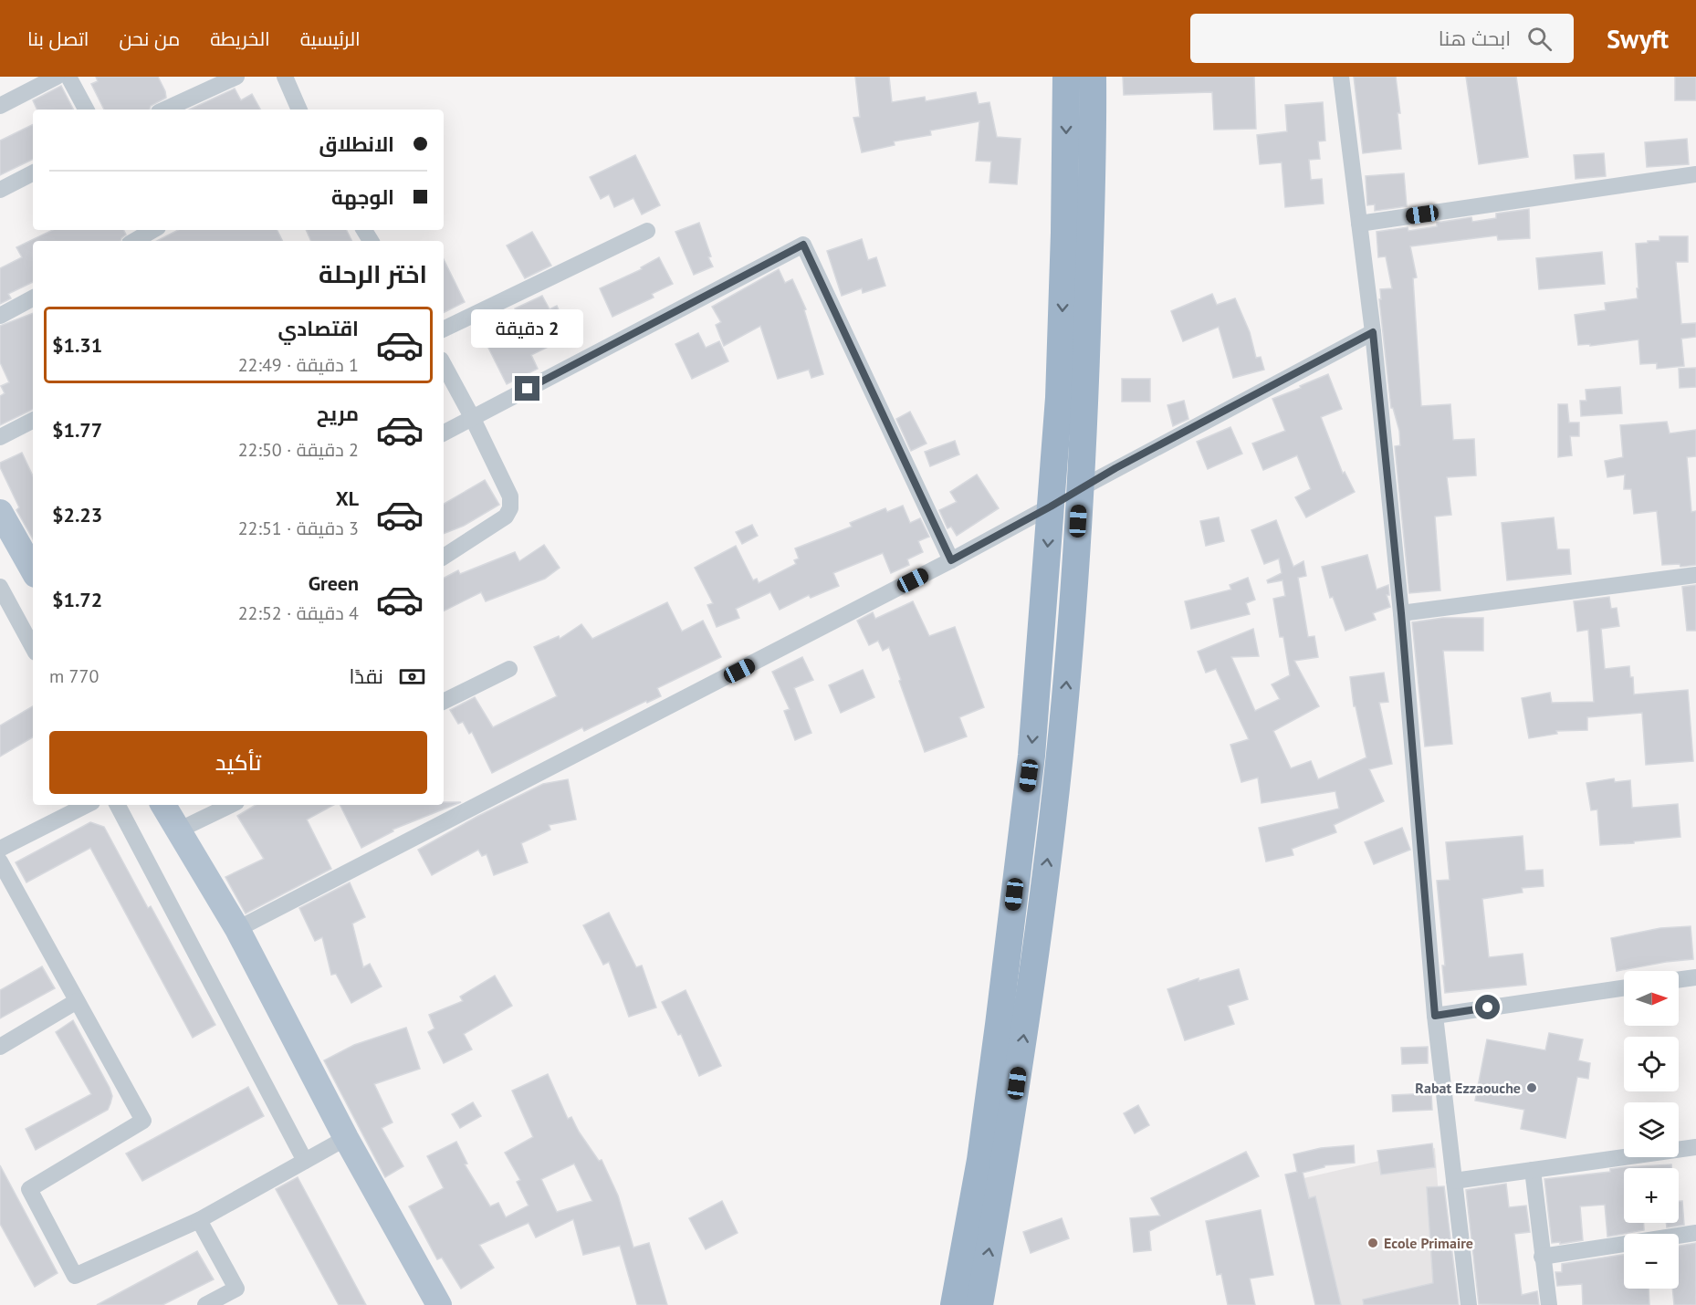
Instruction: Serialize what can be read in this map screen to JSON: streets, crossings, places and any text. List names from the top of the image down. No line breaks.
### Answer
{"places":["Rabat Ezzaouche","Ecole Primaire"],"north":"right","page":{"header":"Swyft","search":"ابحث هنا","nav":["الرئيسية","الخريطة","من نحن","اتصل بنا"],"banner":["الانطلاق","الوجهة"],"heading":"اختر الرحلة","list":[{"name":"اقتصادي","note":"1 دقيقة · 22:49","value":"$1.31"},{"name":"مريح","note":"2 دقيقة · 22:50","value":"$1.77"},{"name":"XL","note":"3 دقيقة · 22:51","value":"$2.23"},{"name":"Green","note":"4 دقيقة · 22:52","value":"$1.72"}],"bubble":"2 دقيقة","pay":["نقدًا","770 m"],"buttons":"تأكيد","map_buttons":["+","−"]}}
